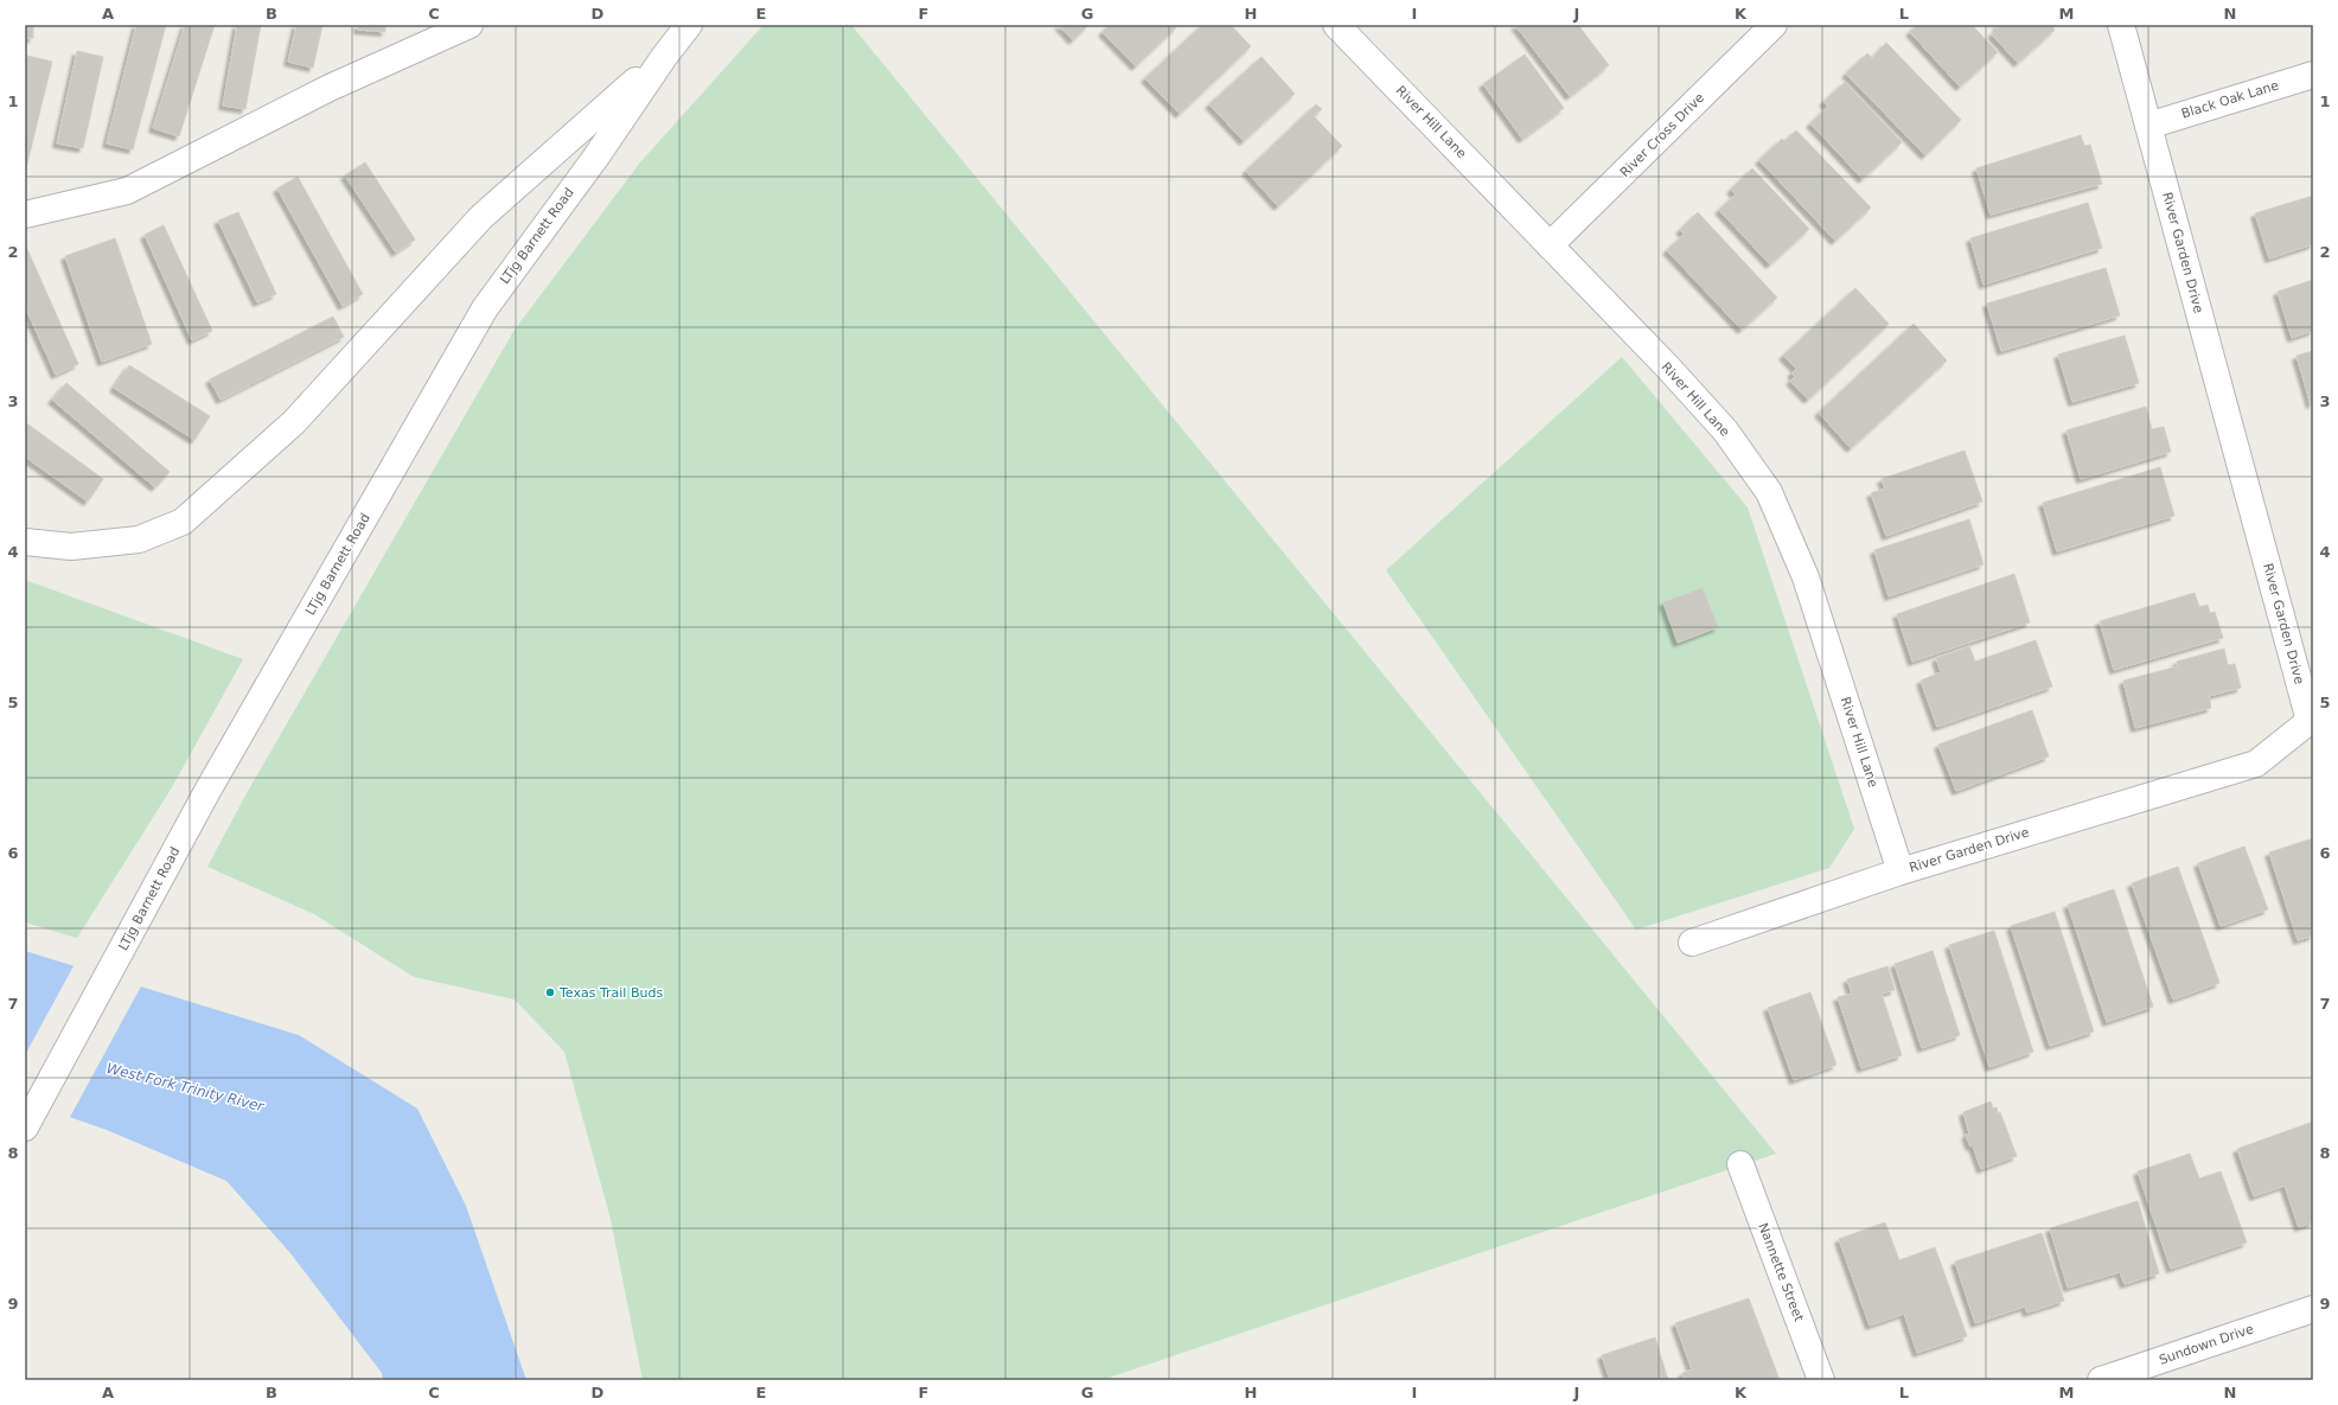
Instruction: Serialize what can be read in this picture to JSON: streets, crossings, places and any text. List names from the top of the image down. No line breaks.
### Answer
{"streets":{"street":["Black Oak Lane","River Hill Lane","River Cross Drive","LTjg Barnett Road","River Garden Drive","Nannette Street","Sundown Drive"]},"crossings":[["Black Oak Lane","River Garden Drive"],["River Hill Lane","River Cross Drive"],["River Hill Lane","River Garden Drive"]],"water":["West Fork Trinity River"],"places":["Texas Trail Buds"],"grid":{"columns":["A","B","C","D","E","F","G","H","I","J","K","L","M","N"],"rows":["1","2","3","4","5","6","7","8","9"]}}
